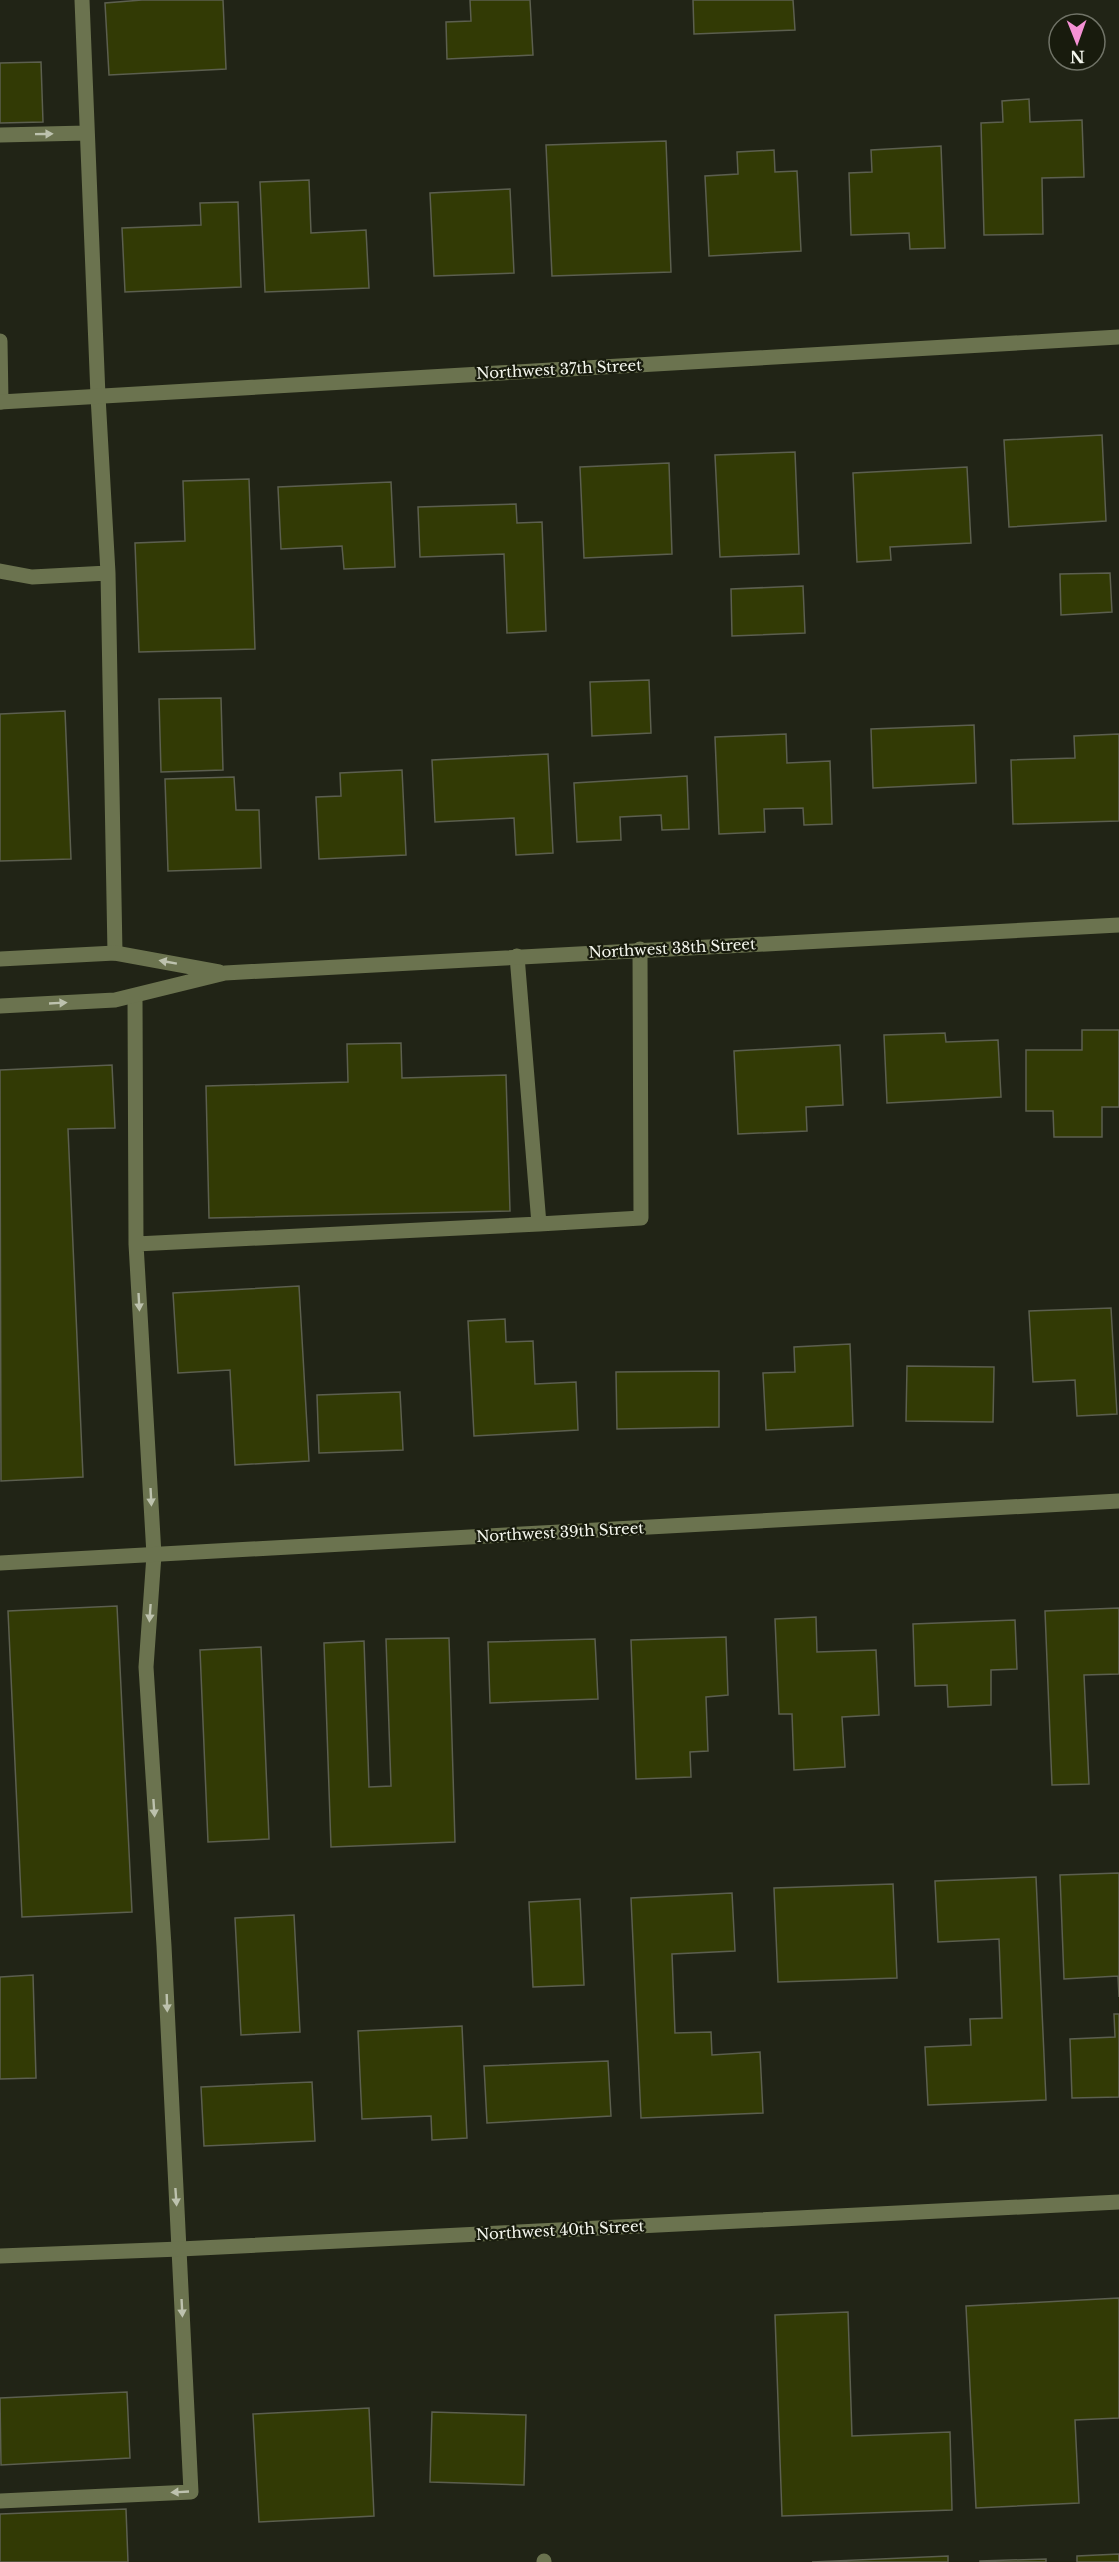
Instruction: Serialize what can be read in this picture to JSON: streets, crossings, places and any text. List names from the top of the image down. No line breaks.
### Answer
{"streets":{"street":["Northwest 37th Street","Northwest 38th Street","Northwest 39th Street","Northwest 40th Street"]},"north":"bottom"}
